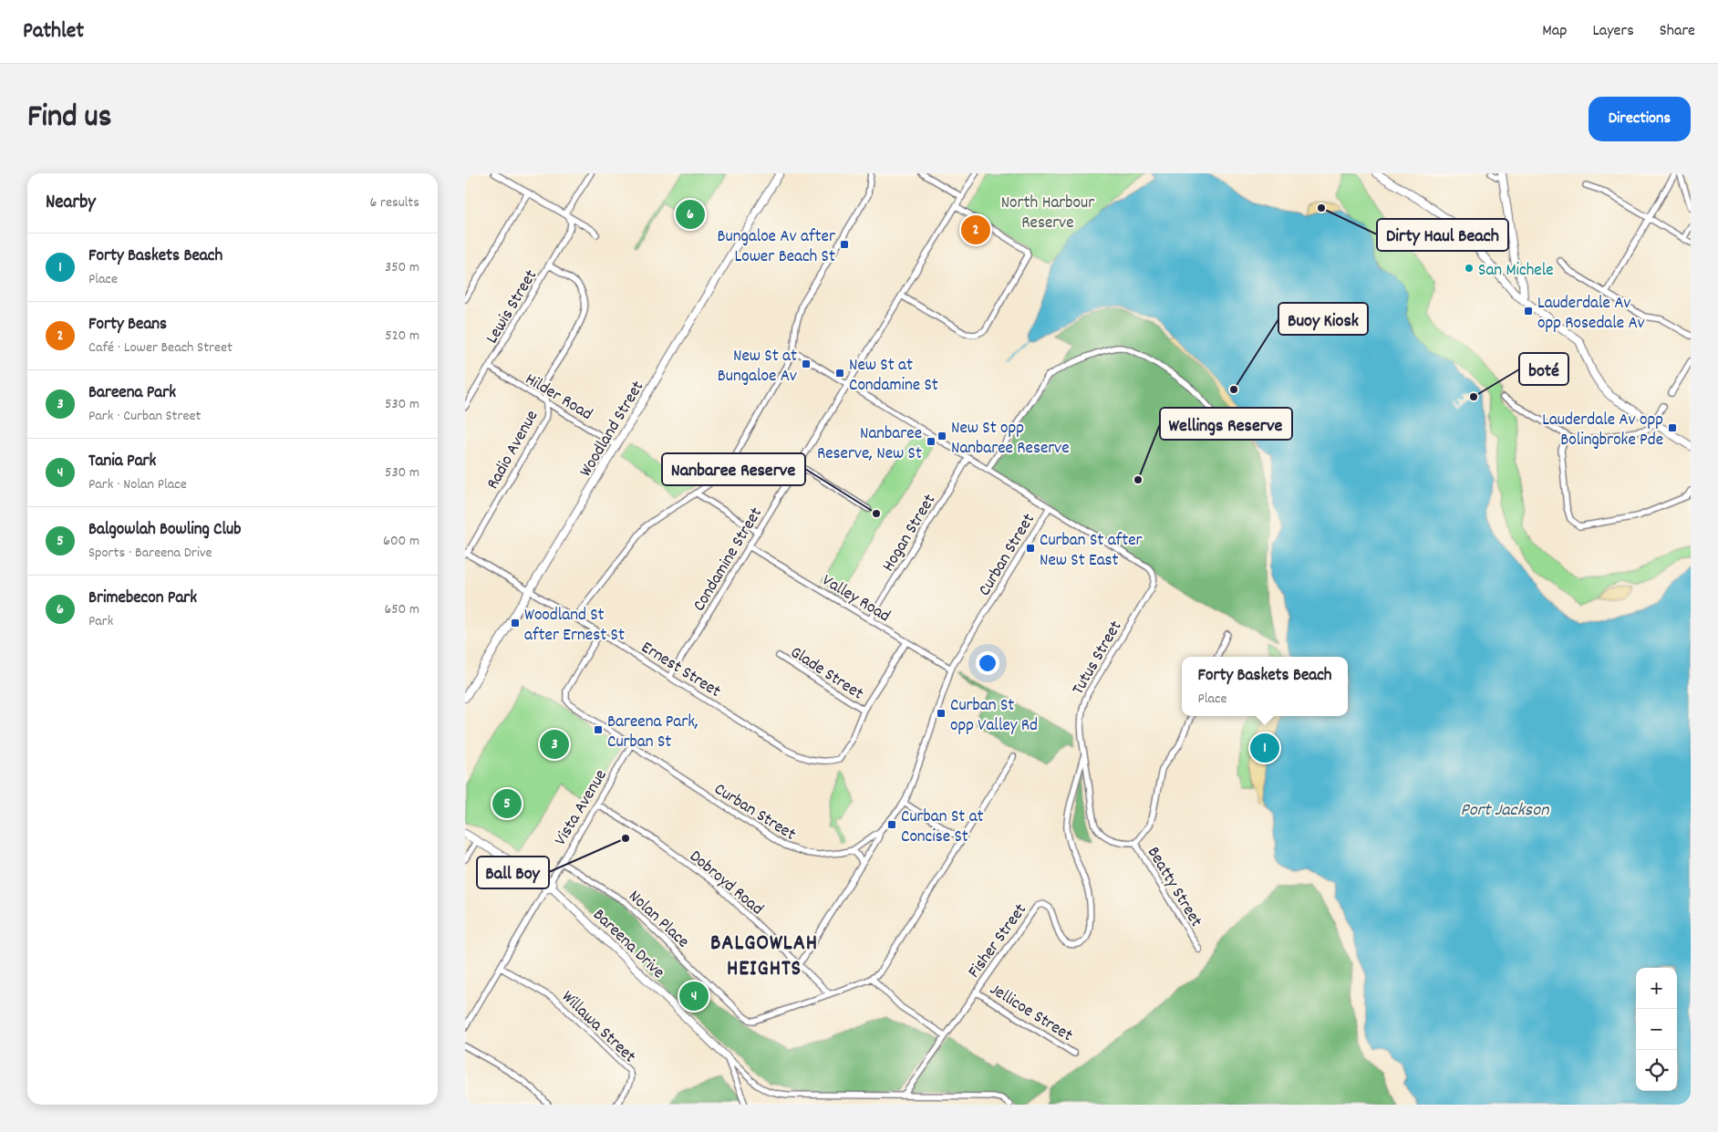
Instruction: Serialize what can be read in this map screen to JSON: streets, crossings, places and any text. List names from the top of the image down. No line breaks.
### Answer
{"streets":{"street":["Lewis Street","Hilder Road","Woodland Street","Radio Avenue","Hogan Street","Curban Street","Condamine Street","Valley Road","Tutus Street","Ernest Street","Glade Street","Vista Avenue","Dobroyd Road","Beatty Street","Nolan Place","Fisher Street","Bareena Drive","Jellicoe Street","Willawa Street"]},"crossings":[["Lewis Street","Hilder Road"],["Lewis Street","Radio Avenue"],["Hilder Road","Woodland Street"],["Hilder Road","Radio Avenue"],["Woodland Street","Ernest Street"],["Radio Avenue","Ernest Street"],["Hogan Street","Valley Road"],["Curban Street","Valley Road"],["Curban Street","Tutus Street"],["Curban Street","Ernest Street"],["Curban Street","Vista Avenue"],["Condamine Street","Valley Road"],["Condamine Street","Ernest Street"],["Tutus Street","Fisher Street"],["Ernest Street","Glade Street"],["Vista Avenue","Dobroyd Road"],["Vista Avenue","Nolan Place"],["Vista Avenue","Bareena Drive"],["Vista Avenue","Willawa Street"],["Dobroyd Road","Nolan Place"],["Fisher Street","Bareena Drive"],["Fisher Street","Jellicoe Street"]],"districts":["BALGOWLAH HEIGHTS"],"water":["Port Jackson"],"parks":["North Harbour Reserve"],"places":{"other":["Dirty Haul Beach","San Michele","Buoy Kiosk","boté","Wellings Reserve","Nanbaree Reserve","Ball Boy"],"transit":["Bungaloe Av after Lower Beach St","Lauderdale Av opp Rosedale Av","New St at Bungaloe Av","New St at Condamine St","Lauderdale Av opp Bolingbroke Pde","New St opp Nanbaree Reserve","Nanbaree Reserve, New St","Curban St after New St East","Woodland St after Ernest St","Curban St opp Valley Rd","Bareena Park, Curban St","Curban St at Concise St"]},"page":{"header":"Pathlet","nav":["Map","Layers","Share"],"title":"Find us","buttons":"Directions","heading":["Nearby","6 results"],"pins":["6","2","3","1","5","4"],"list":[{"mark":"1","name":"Forty Baskets Beach","note":"Place","value":"350 m"},{"mark":"2","name":"Forty Beans","note":"Café · Lower Beach Street","value":"520 m"},{"mark":"3","name":"Bareena Park","note":"Park · Curban Street","value":"530 m"},{"mark":"4","name":"Tania Park","note":"Park · Nolan Place","value":"530 m"},{"mark":"5","name":"Balgowlah Bowling Club","note":"Sports · Bareena Drive","value":"600 m"},{"mark":"6","name":"Brimebecon Park","note":"Park","value":"650 m"}],"popup":["Forty Baskets Beach","Place"],"map_buttons":["+","−"]}}
